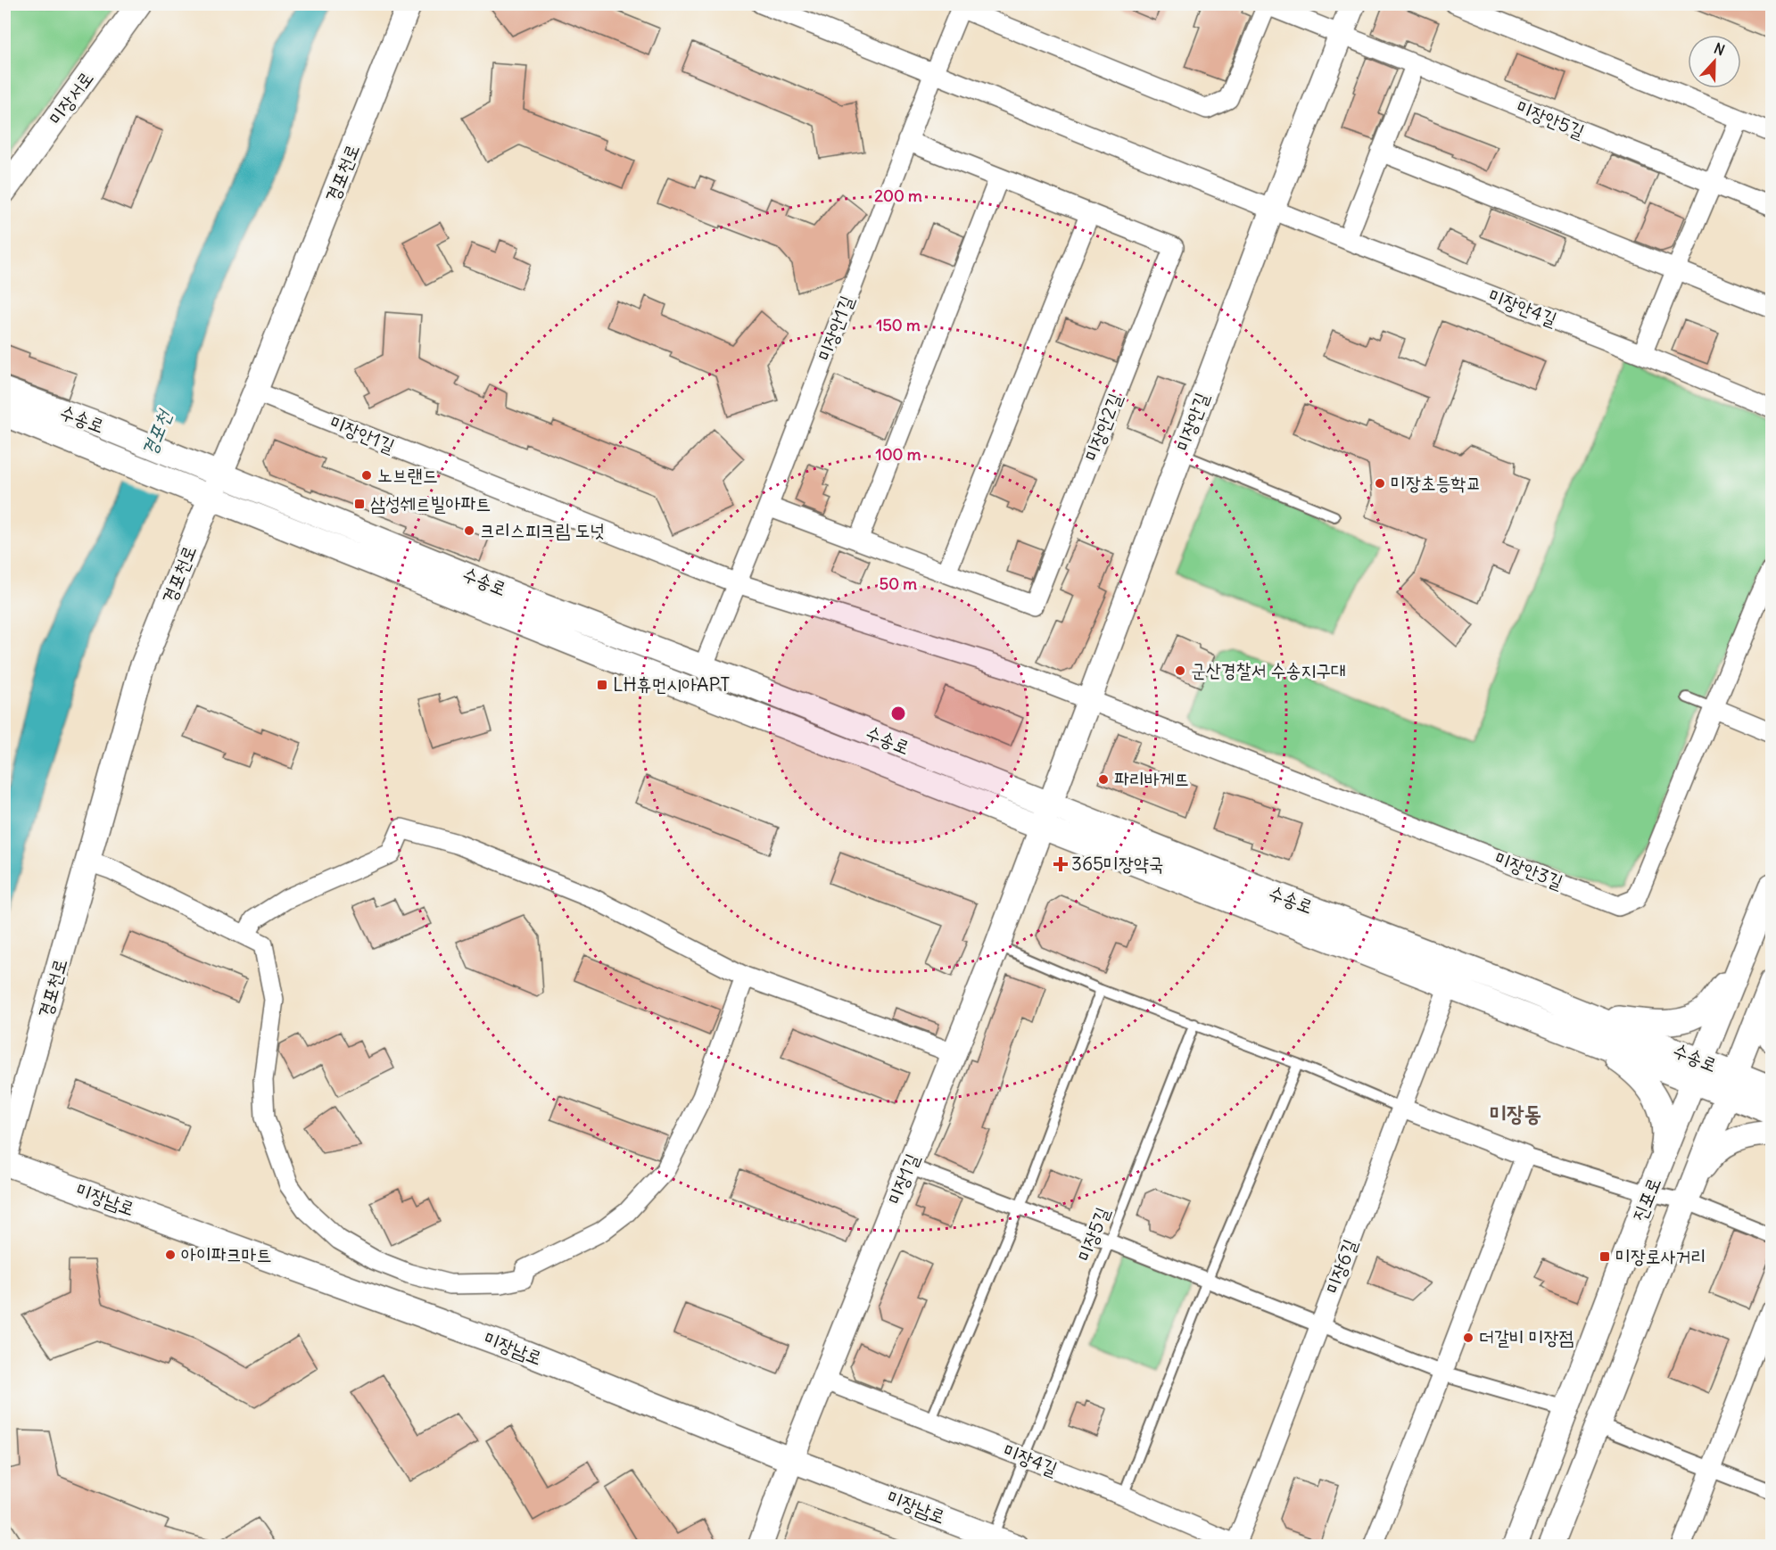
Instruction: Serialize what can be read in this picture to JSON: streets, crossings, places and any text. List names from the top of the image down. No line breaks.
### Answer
{"streets":{"street":["미장서로","미장안5길","경포천로","미장안4길","미장안1길","수송로","미장안길","미장안2길","미장안3길","미장1길","미장남로","진포로","미장6길","미장4길"],"lane":["미장5길"]},"crossings":[["미장안5길","미장안길"],["경포천로","미장안1길"],["경포천로","수송로"],["경포천로","미장남로"],["미장안4길","미장안길"],["미장안1길","수송로"],["미장안1길","미장안길"],["미장안1길","미장안2길"],["미장안1길","미장안3길"],["수송로","미장안길"],["수송로","미장1길"],["수송로","진포로"],["수송로","미장6길"],["미장안길","미장안3길"],["미장안길","미장1길"],["미장1길","미장남로"],["미장1길","미장4길"],["미장남로","미장5길"],["미장5길","미장4길"],["미장6길","미장4길"]],"districts":["미장동"],"water":["경포천"],"places":{"other":["노브랜드","미장초등학교","크리스피크림 도넛","군산경찰서 수송지구대","파리바게뜨","아이파크마트","더갈비 미장점"],"transit":["삼성쉐르빌아파트","LH휴먼시아APT","미장로사거리"],"health":["365미장약국"]},"north":"top","rings":["200 m","150 m","100 m","50 m"]}
